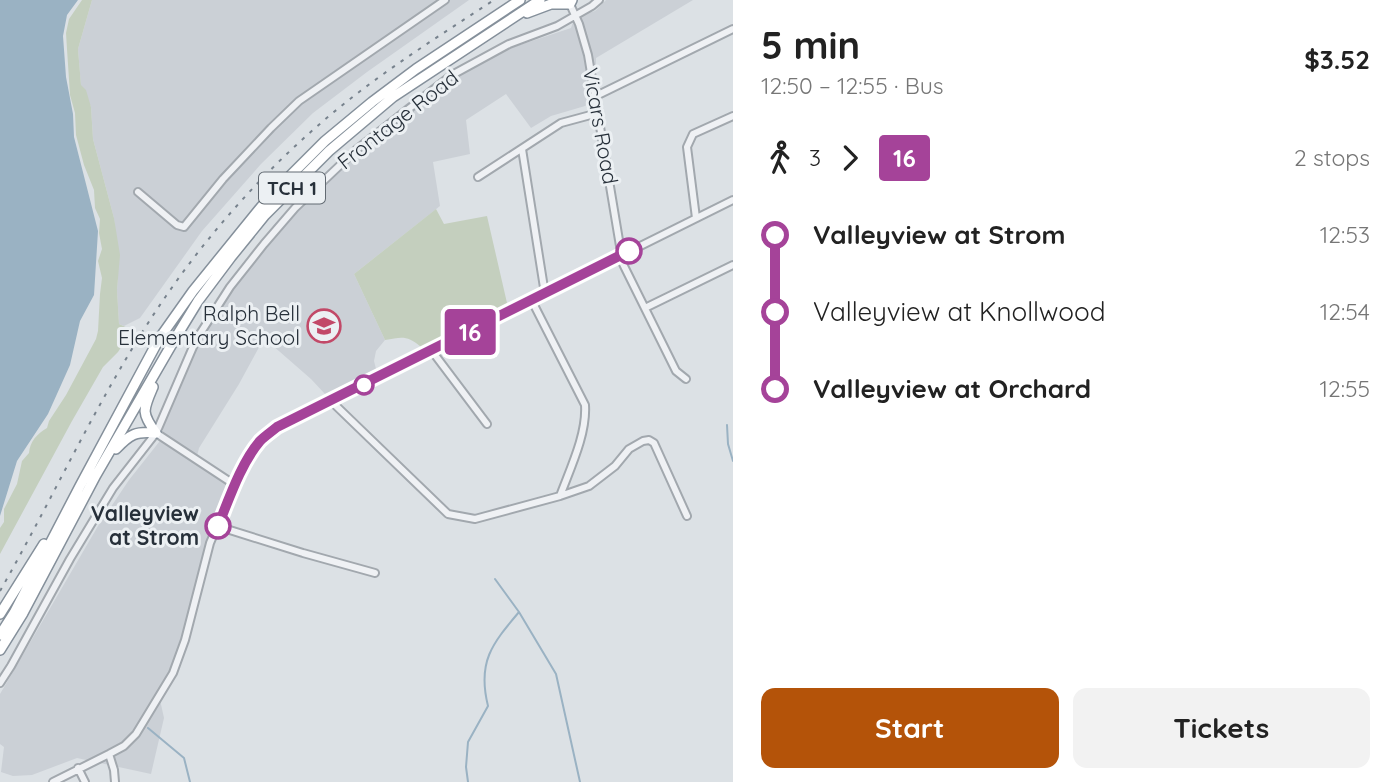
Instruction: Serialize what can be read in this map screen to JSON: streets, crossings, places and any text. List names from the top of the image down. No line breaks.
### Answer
{"streets":{"highway":["TCH 1"],"street":["Frontage Road","Vicars Road"]},"crossings":[["Frontage Road","Vicars Road"]],"places":{"school or university":["Ralph Bell Elementary School"],"other":["Valleyview at Strom"]},"lines":["bus line 16"],"page":{"on_map":"16","heading":["5 min","12:50 – 12:55 · Bus","$3.52"],"legs":["3","16","2 stops"],"list":[{"name":"Valleyview at Strom","value":"12:53"},{"name":"Valleyview at Knollwood","value":"12:54"},{"name":"Valleyview at Orchard","value":"12:55"}],"buttons":["Start","Tickets"]}}
